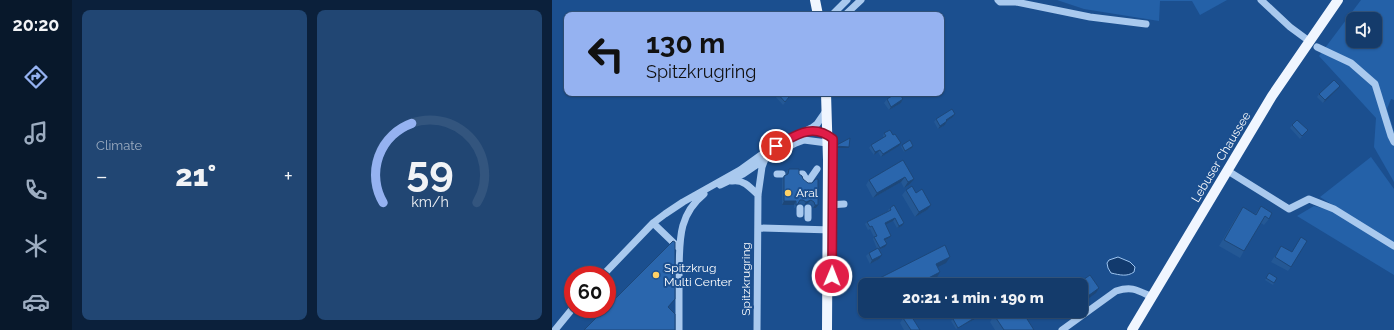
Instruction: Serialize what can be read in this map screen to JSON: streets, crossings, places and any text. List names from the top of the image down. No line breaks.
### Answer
{"streets":{"main road":["Lebuser Chaussee"],"street":["Spitzkrugring"]},"places":["Aral","Spitzkrug Multi Center"],"page":{"tabs":"20:20","tile":"Climate","turn":["130 m","Spitzkrugring"],"heat":["−","21°","+"],"limit":"60","trip":"20:21 · 1 min · 190 m","gauge":["59","km/h"]}}
